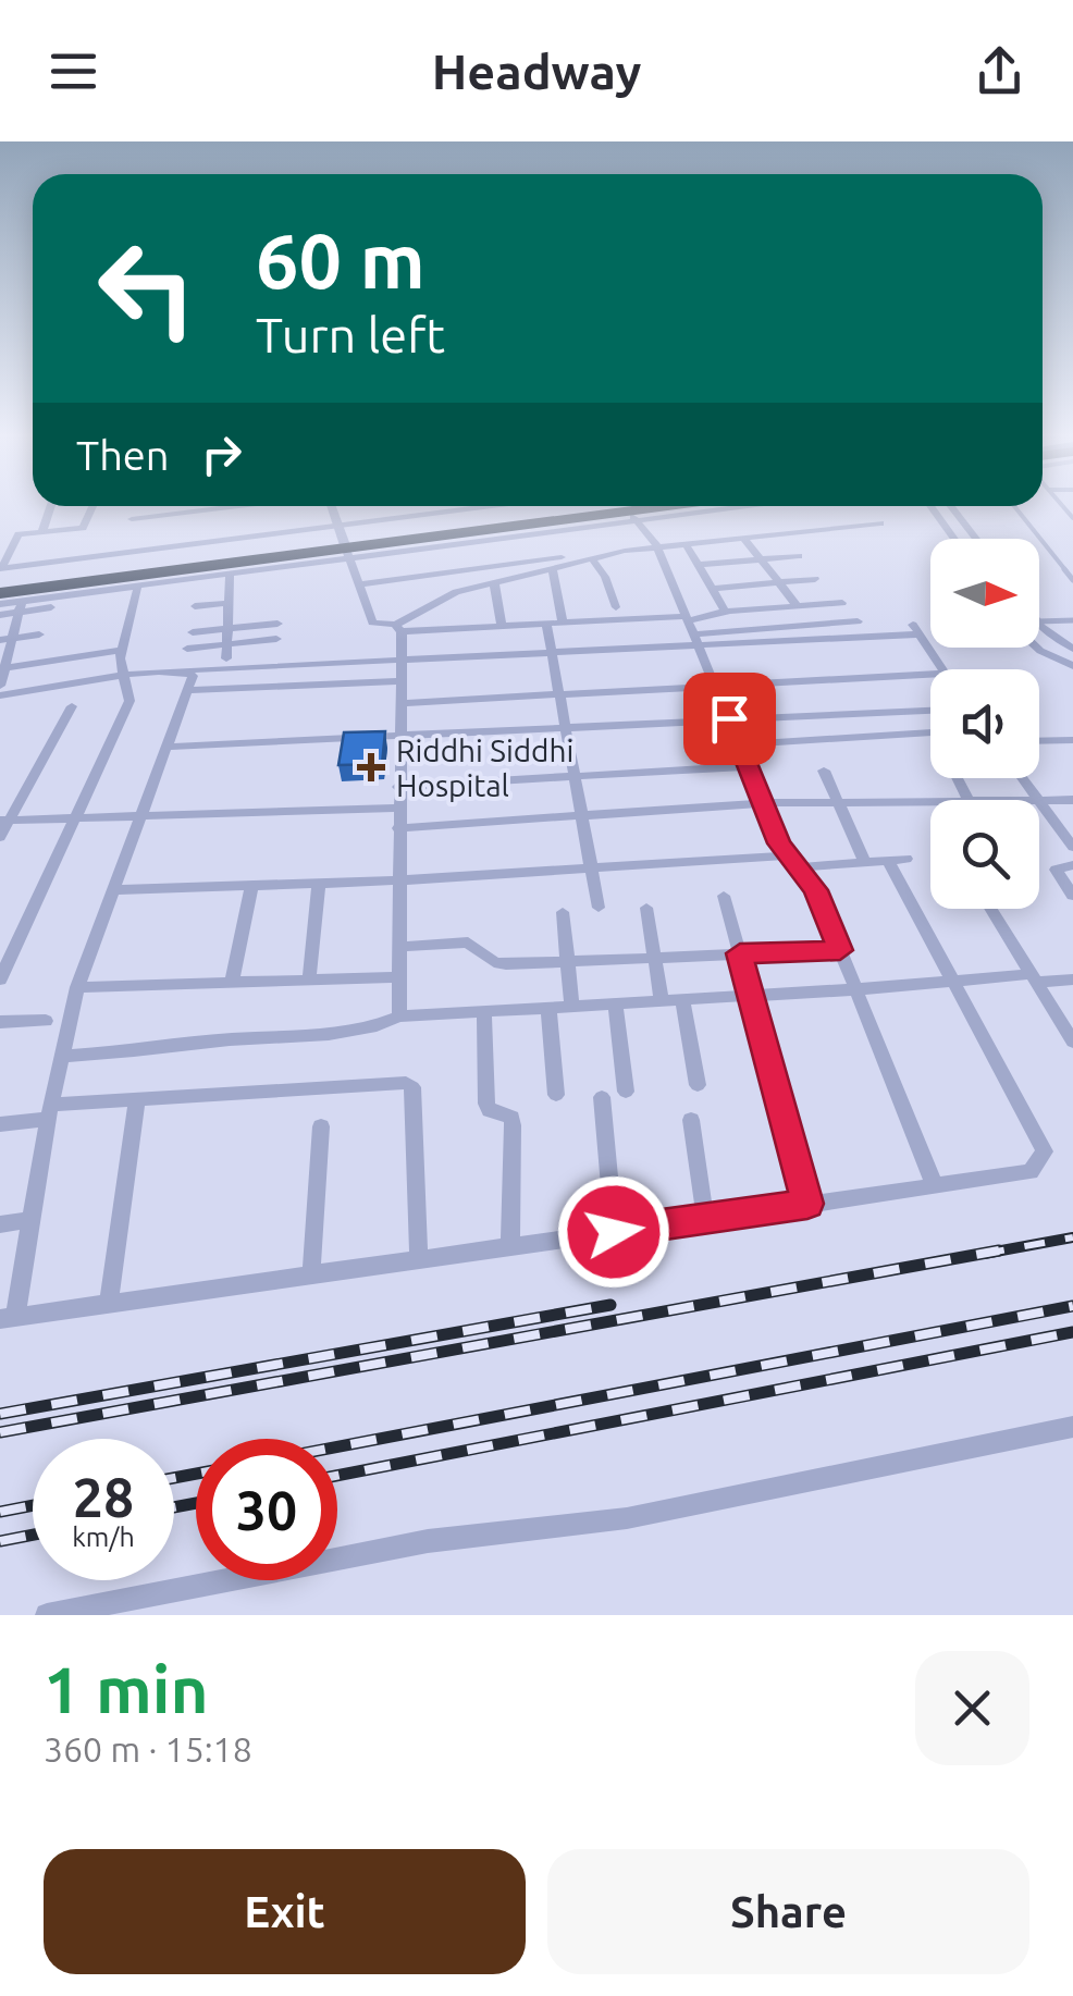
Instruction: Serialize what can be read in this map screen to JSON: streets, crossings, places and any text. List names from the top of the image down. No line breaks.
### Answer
{"places":{"health":["Riddhi Siddhi Hospital"]},"north":"right","page":{"header":"Headway","turn":["60 m","Turn left"],"then":"Then","speed":"28 km/h","limit":"30","heading":["1 min","360 m · 15:18"],"buttons":["Exit","Share"]}}
